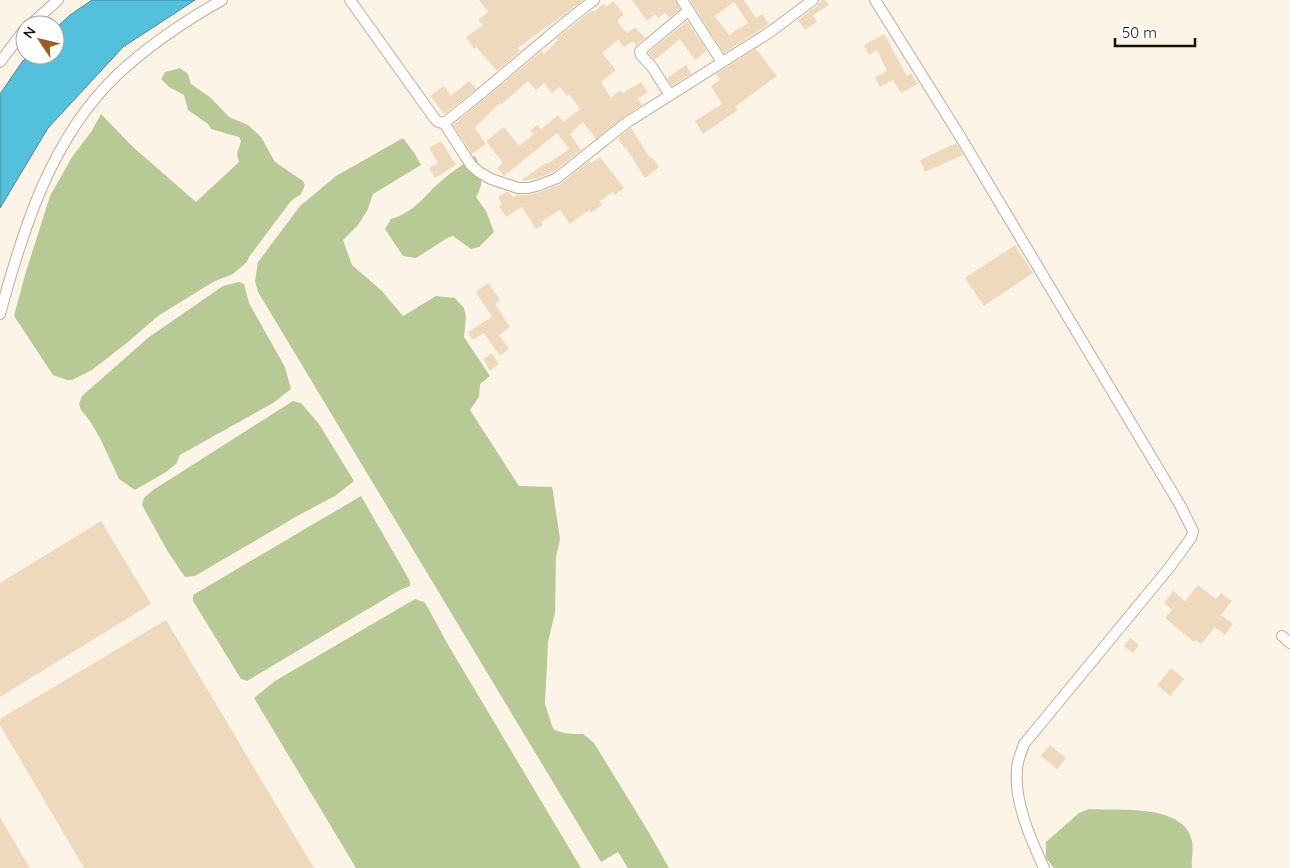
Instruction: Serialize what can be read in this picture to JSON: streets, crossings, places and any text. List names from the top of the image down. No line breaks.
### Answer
{"scale_bar":"50 m","north":"top left"}
